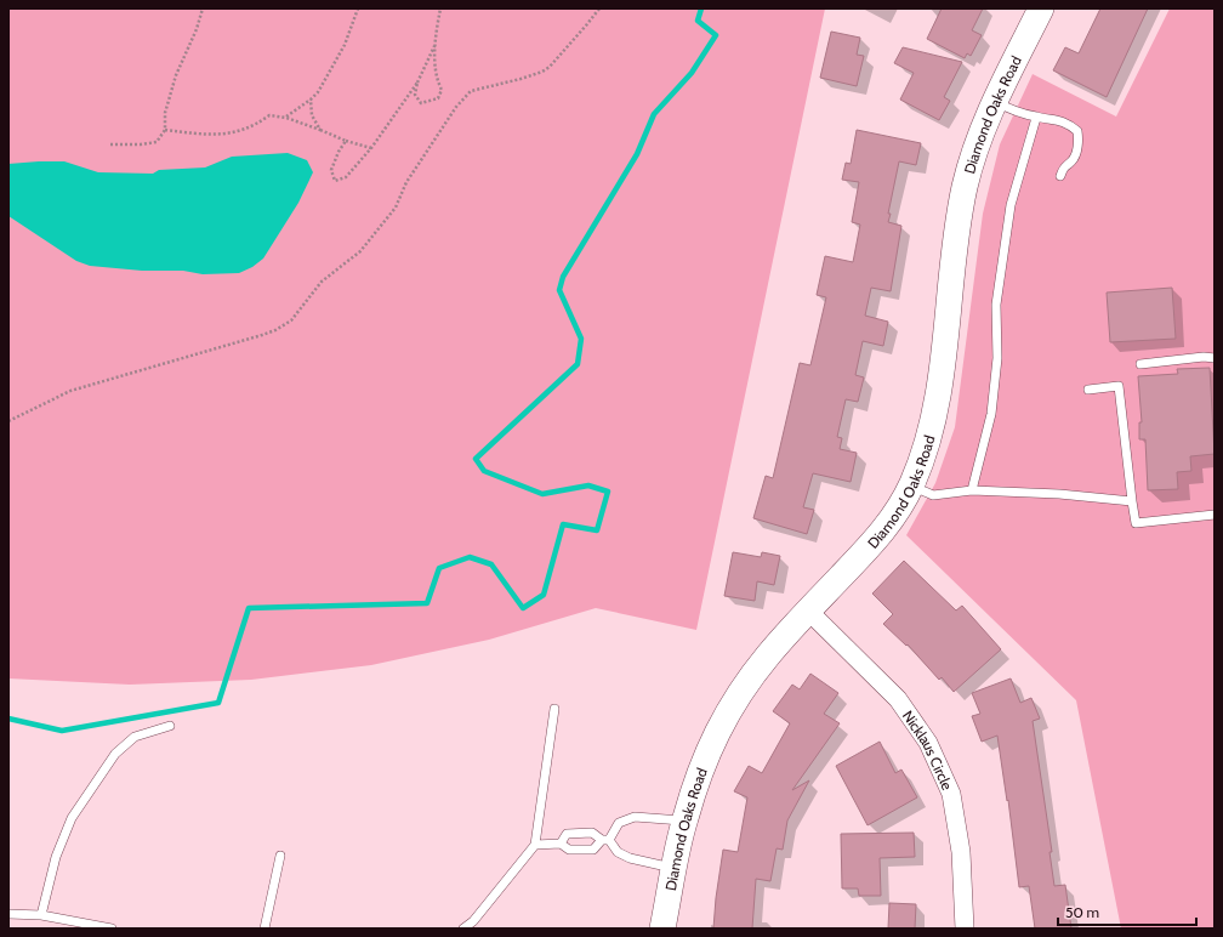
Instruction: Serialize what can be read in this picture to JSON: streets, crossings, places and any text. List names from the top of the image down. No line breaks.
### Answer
{"streets":{"street":["Diamond Oaks Road","Nicklaus Circle"]},"crossings":[["Diamond Oaks Road","Nicklaus Circle"]],"scale_bar":"50 m"}
